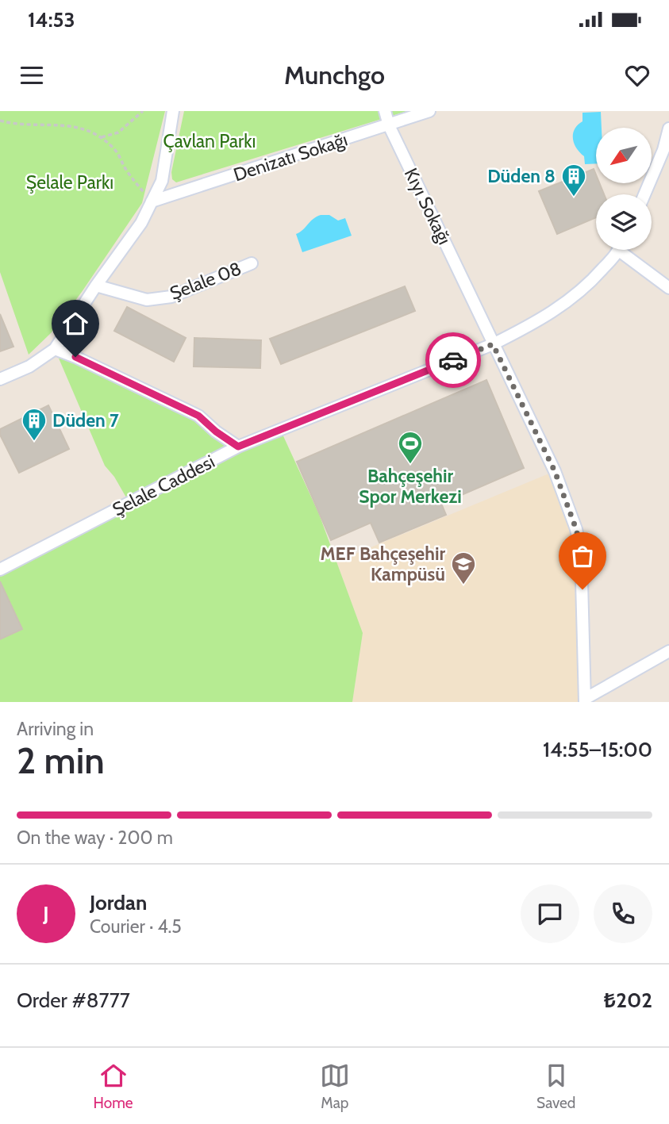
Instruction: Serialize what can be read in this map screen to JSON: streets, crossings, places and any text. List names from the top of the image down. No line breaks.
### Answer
{"streets":{"street":["Denizatı Sokağı","Kıyı Sokağı","Şelale 08","Şelale Caddesi"]},"crossings":[["Denizatı Sokağı","Kıyı Sokağı"],["Kıyı Sokağı","Şelale Caddesi"]],"parks":["Çavlan Parkı","Şelale Parkı"],"places":{"building":["Düden 8","Düden 7"],"sports":["Bahçeşehir Spor Merkezi"],"school or university":["MEF Bahçeşehir Kampüsü"]},"north":"bottom left","page":{"status":"14:53","header":"Munchgo","heading":["2 min","Arriving in","14:55–15:00"],"panel":["Jordan","Courier · 4.5","Order #8777","₺202"],"bar":"On the way · 200 m","round":"J","tabs":["Home","Map","Saved"]}}
